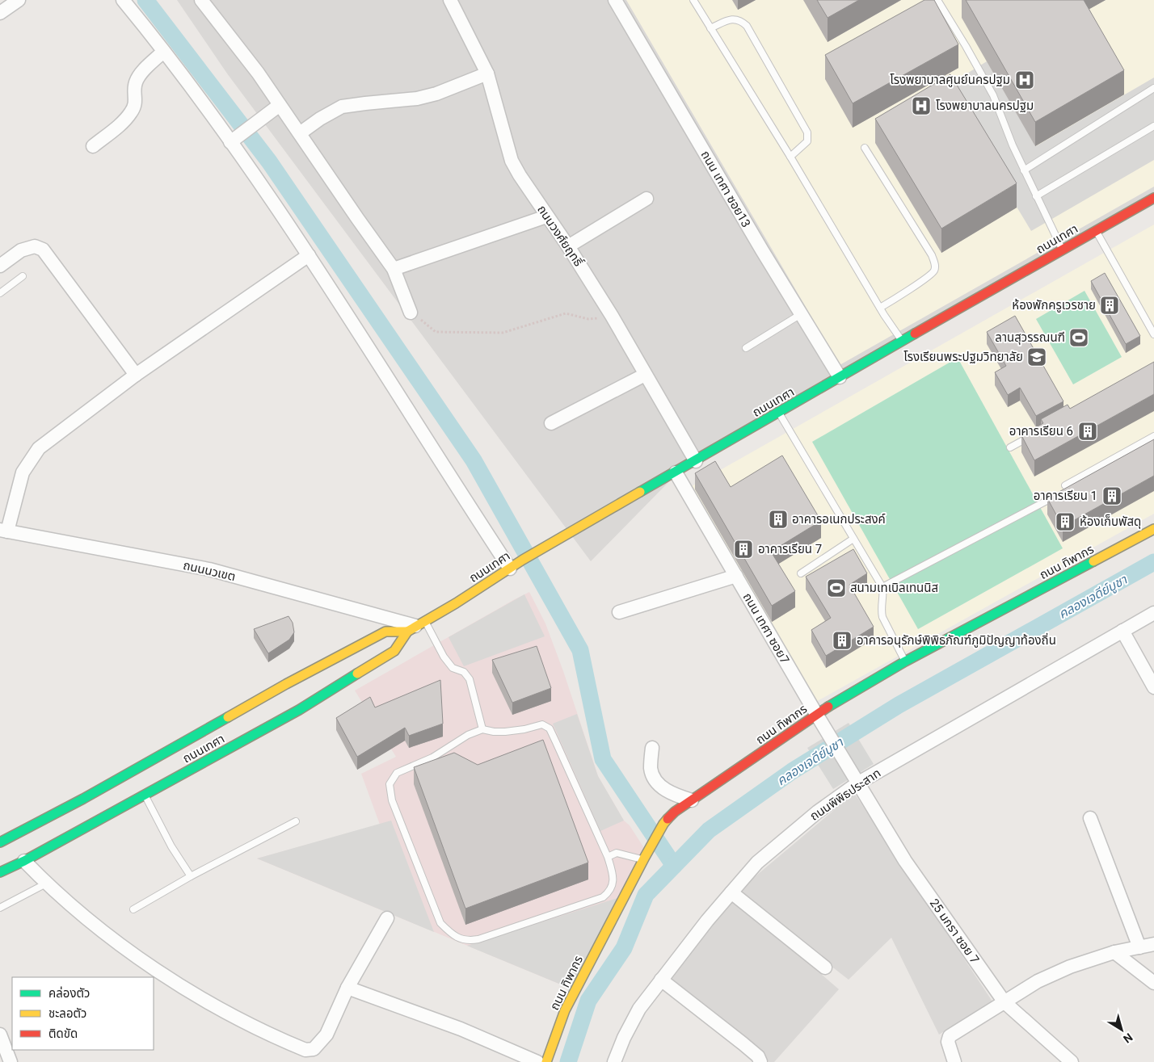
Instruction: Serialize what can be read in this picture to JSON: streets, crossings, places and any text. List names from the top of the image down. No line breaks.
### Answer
{"streets":{"main road":["ถนนเทศา","ถนน ทิพากร"],"street":["ถนน เทศา ซอย13","ถนนวงศ์ยฤทธิ์","ถนนนวเขต","ถนน เทศา ซอย7","ถนนพิพิธประสาท","25 มกรา ซอย 7"]},"crossings":[["ถนน เทศา ซอย13","ถนนเทศา"],["ถนนวงศ์ยฤทธิ์","ถนนเทศา"],["ถนนเทศา","ถนนนวเขต"],["ถนนเทศา","ถนน เทศา ซอย7"],["ถนน ทิพากร","ถนน เทศา ซอย7"],["ถนน เทศา ซอย7","ถนนพิพิธประสาท"],["ถนน เทศา ซอย7","25 มกรา ซอย 7"],["ถนนพิพิธประสาท","25 มกรา ซอย 7"]],"water":["คลองเจดีย์บูชา"],"places":{"hospital":["โรงพยาบาลศูนย์นครปฐม","โรงพยาบาลนครปฐม"],"building":["ห้องพักครูเวรชาย","อาคารเรียน 6","อาคารเรียน 1","อาคารอเนกประสงค์","ห้องเก็บพัสดุ","อาคารเรียน 7","อาคารอนุรักษ์พิพิธภัณฑ์ภูมิปัญญาท้องถิ่น"],"sports":["ลานสุวรรณนฑี","สนามเทเบิลเทนนิส"],"school or university":["โรงเรียนพระปฐมวิทยาลัย"]},"legend":["คล่องตัว","ชะลอตัว","ติดขัด"],"north":"bottom right"}
